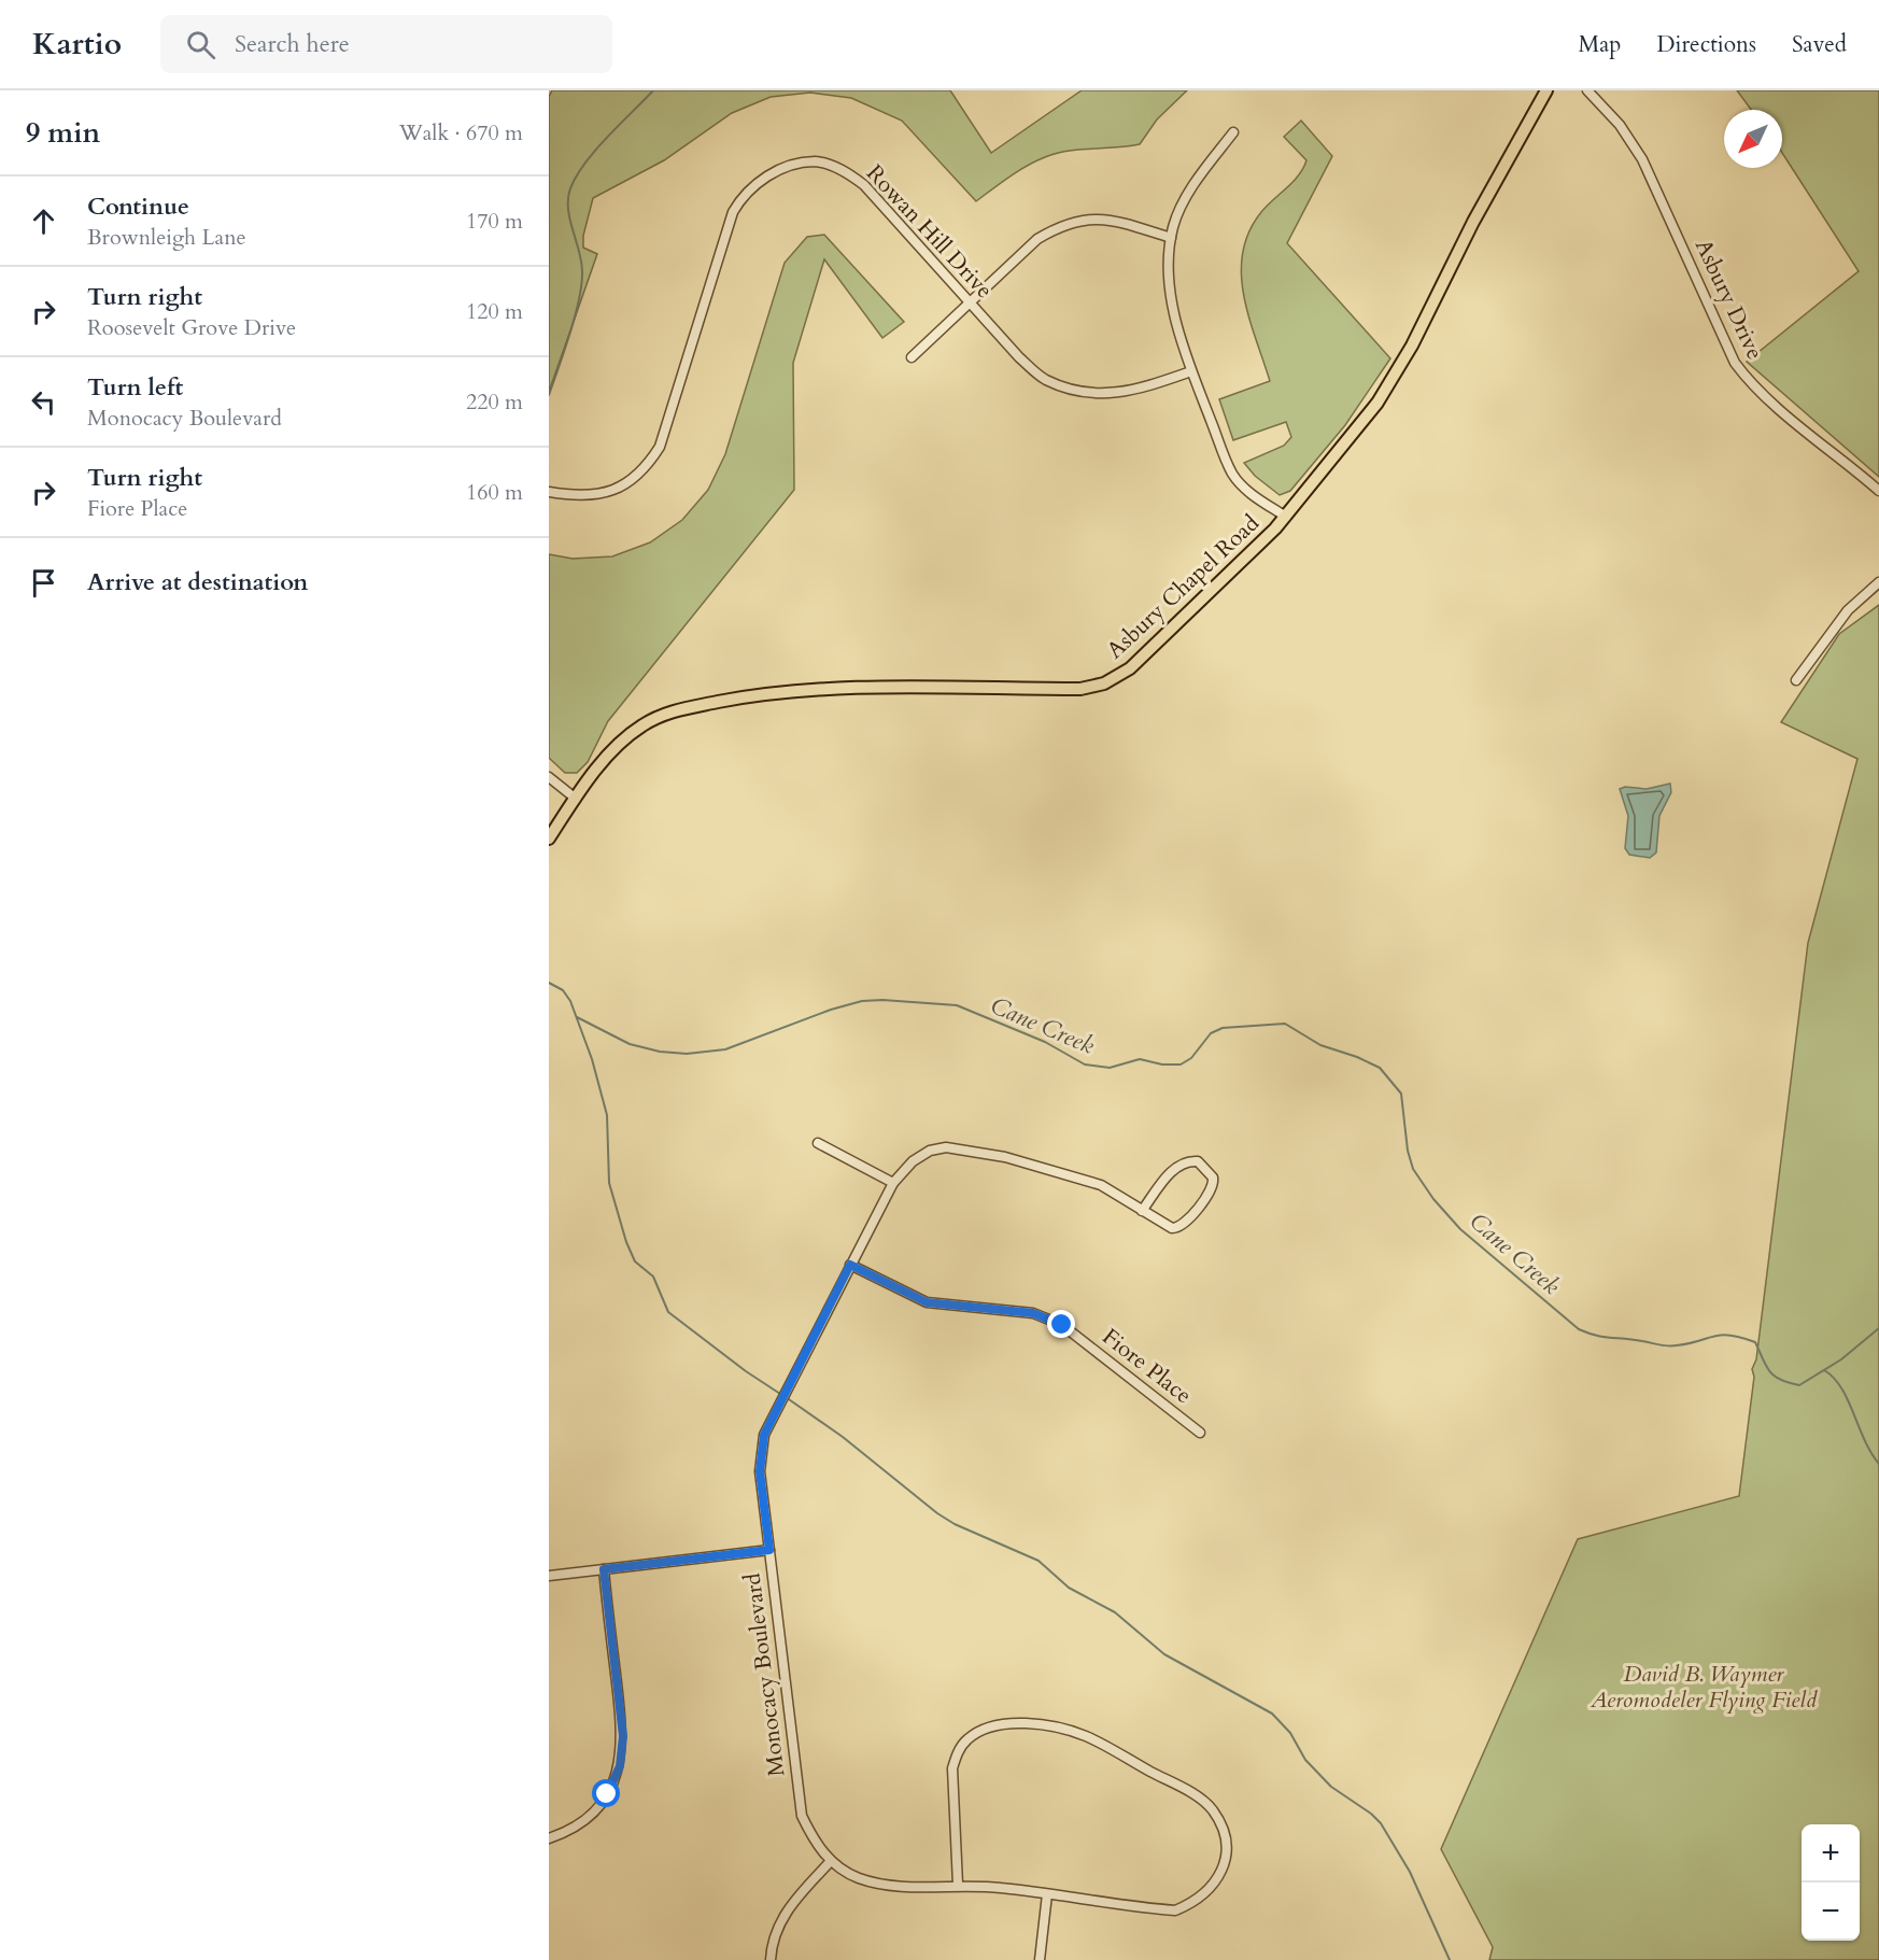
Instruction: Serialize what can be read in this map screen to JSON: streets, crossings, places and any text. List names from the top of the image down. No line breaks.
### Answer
{"streets":{"main road":["Asbury Chapel Road"],"street":["Rowan Hill Drive","Asbury Drive","Fiore Place","Monocacy Boulevard"]},"crossings":[["Fiore Place","Monocacy Boulevard"]],"water":["Cane Creek"],"parks":["David B. Waymer Aeromodeler Flying Field"],"north":"bottom left","page":{"header":"Kartio","search":"Search here","nav":["Map","Directions","Saved"],"heading":["9 min","Walk · 670 m"],"list":[["Continue","Brownleigh Lane","170 m"],["Turn right","Roosevelt Grove Drive","120 m"],["Turn left","Monocacy Boulevard","220 m"],["Turn right","Fiore Place","160 m"],"Arrive at destination"],"map_buttons":["+","−"]}}
